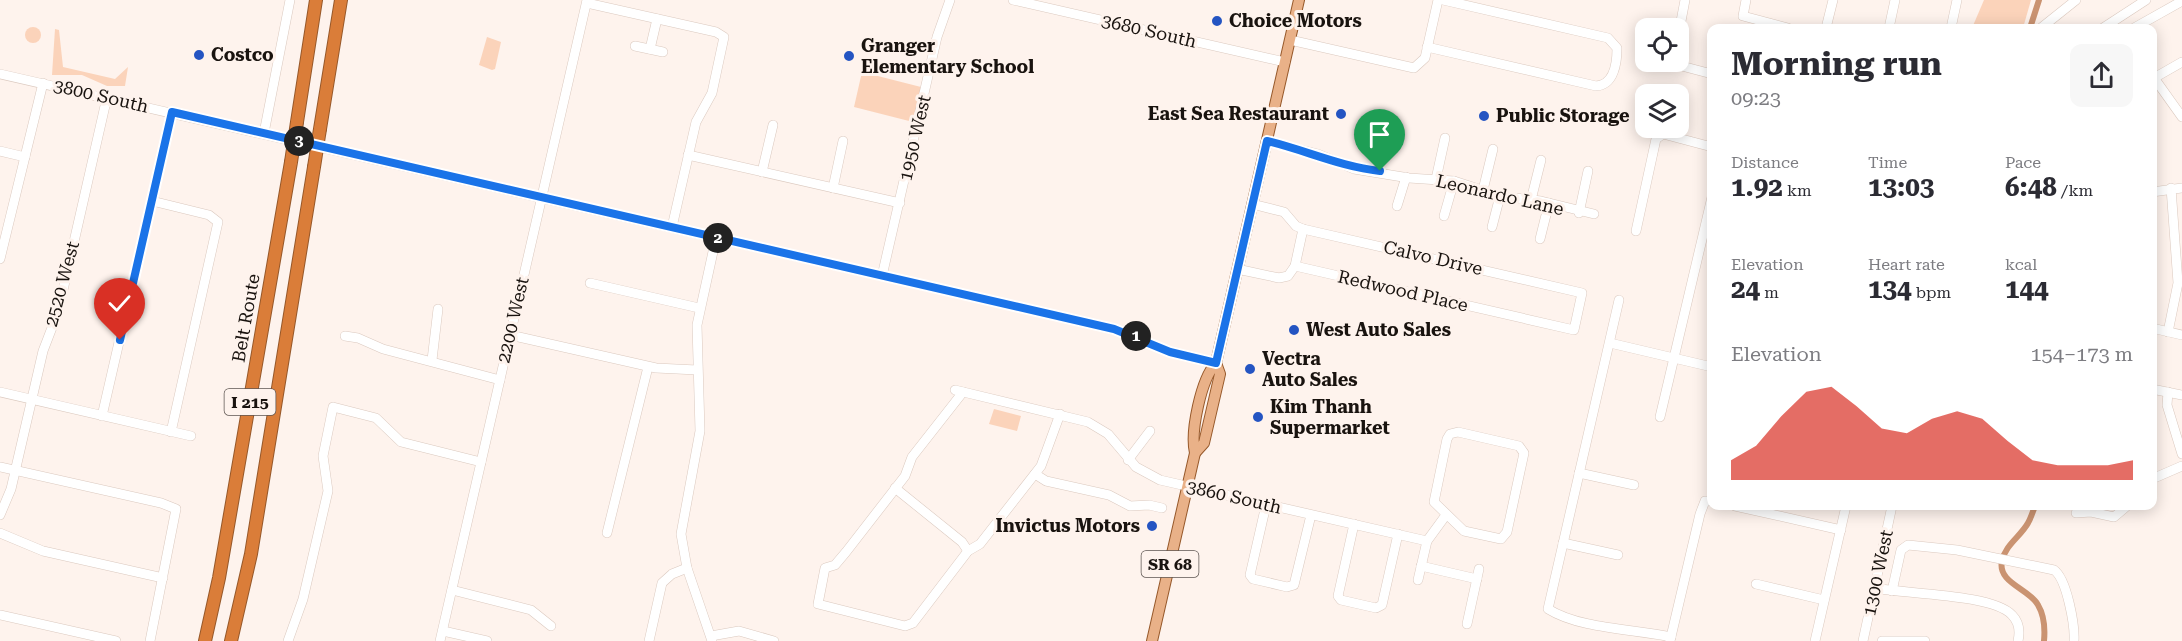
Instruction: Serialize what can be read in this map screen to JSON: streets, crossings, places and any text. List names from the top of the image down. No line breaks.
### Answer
{"streets":{"highway":["Belt Route","I 215"],"main road":["SR 68"],"street":["3680 South","3800 South","1950 West","Leonardo Lane","Calvo Drive","2520 West","Redwood Place","2200 West","3860 South","1300 West"]},"crossings":[["3680 South","SR 68"],["3800 South","1950 West"],["3800 South","2520 West"],["3800 South","2200 West"],["3800 South","SR 68"],["Leonardo Lane","SR 68"],["Calvo Drive","Redwood Place"],["Calvo Drive","SR 68"],["3860 South","SR 68"]],"places":["Choice Motors","Costco","Granger Elementary School","East Sea Restaurant","Public Storage","West Auto Sales","Vectra Auto Sales","Kim Thanh Supermarket","Invictus Motors"],"page":{"heading":["Morning run","09:23"],"pins":["3","2","1"],"stats":[["Distance","1.92 km"],["Time","13:03"],["Pace","6:48 /km"],["Elevation","24 m"],["Heart rate","134 bpm"],["kcal","144"]],"chart":["Elevation","154–173 m"]}}
